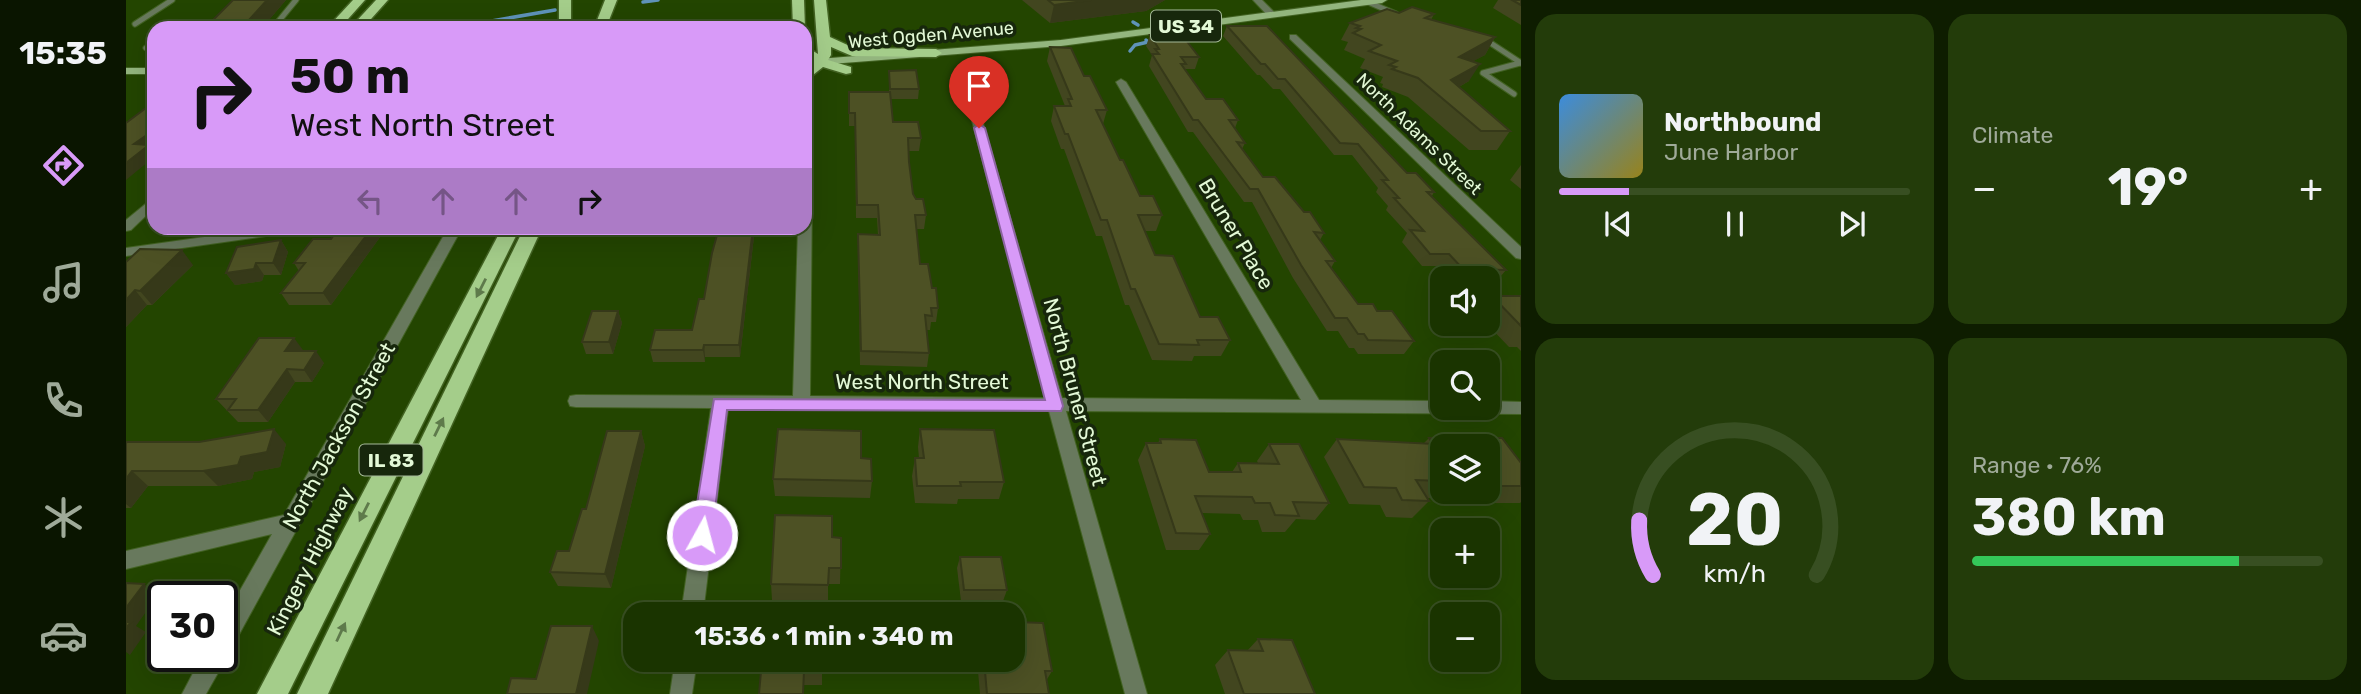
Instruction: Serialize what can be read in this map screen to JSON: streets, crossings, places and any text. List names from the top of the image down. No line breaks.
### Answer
{"streets":{"highway":["IL 83","Kingery Highway"],"main road":["US 34","West Ogden Avenue"],"street":["North Adams Street","Bruner Place","West North Street","North Bruner Street","North Jackson Street"]},"crossings":[["Bruner Place","West North Street"],["West North Street","North Bruner Street"]],"page":{"tabs":"15:35","tile":["Climate",["Range · 76%","380 km"]],"turn":["50 m","West North Street"],"song":["Northbound","June Harbor"],"heat":["−","19°","+"],"map_buttons":["+","−"],"limit":"30","trip":"15:36 · 1 min · 340 m","gauge":["20","km/h"]}}
